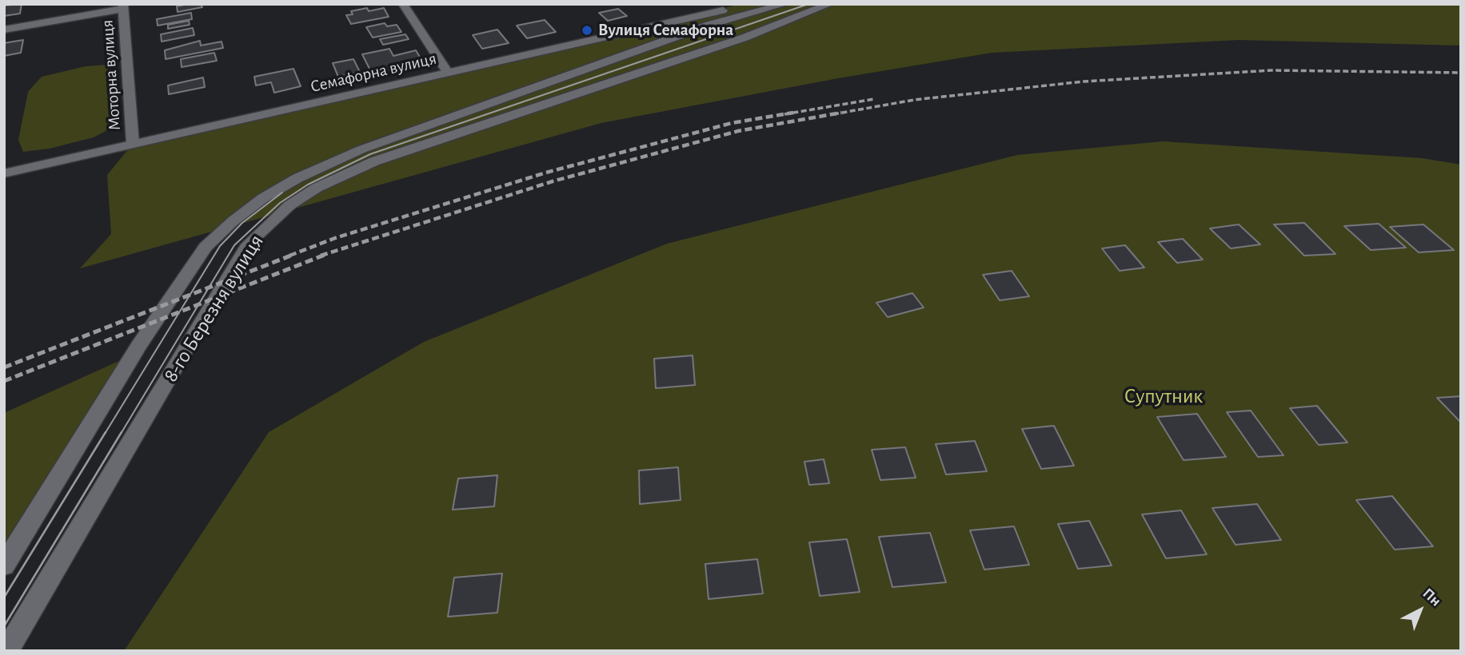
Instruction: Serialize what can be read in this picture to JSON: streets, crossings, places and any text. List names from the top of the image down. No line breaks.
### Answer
{"streets":{"main road":["Семафорна вулиця","Моторна вулиця","8-го Березня вулиця"]},"crossings":[["Семафорна вулиця","Моторна вулиця"]],"parks":["Супутник"],"places":["Вулиця Семафорна"],"north":"top right"}
